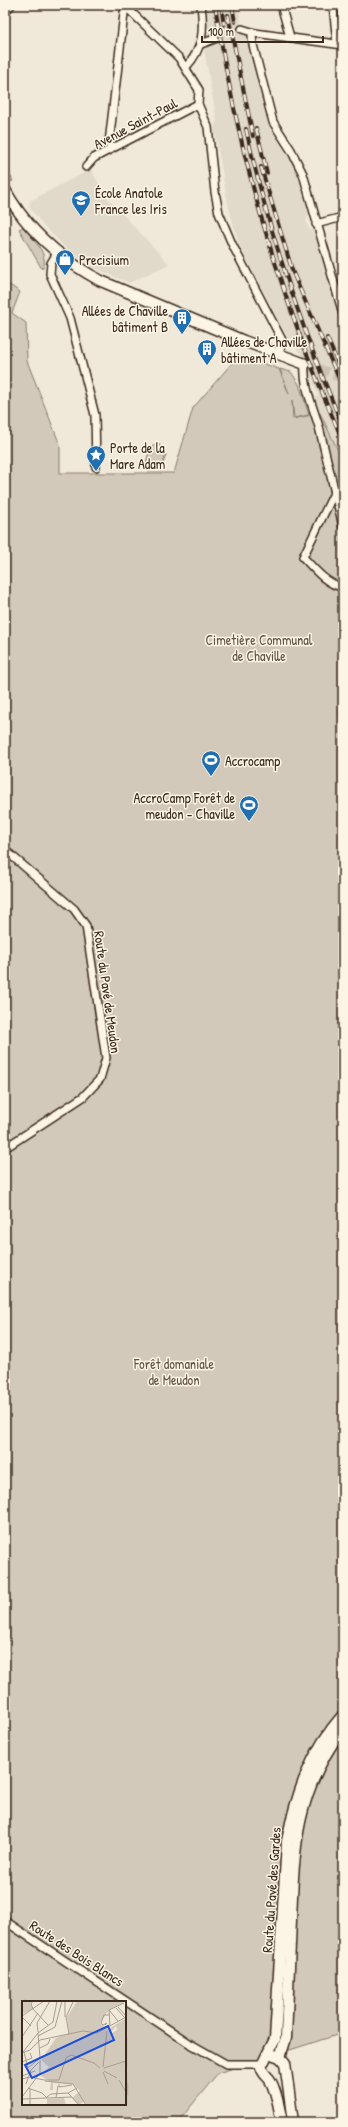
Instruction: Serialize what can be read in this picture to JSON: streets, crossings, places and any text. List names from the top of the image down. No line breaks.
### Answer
{"streets":{"main road":["Route du Pavé des Gardes"],"street":["Avenue Saint-Paul","Route du Pavé de Meudon","Route des Bois Blancs"]},"crossings":[["Route du Pavé des Gardes","Route des Bois Blancs"]],"parks":["Cimetière Communal de Chaville","Forêt domaniale de Meudon"],"places":{"school or university":["École Anatole France les Iris"],"shop":["Precisium"],"building":["Allées de Chaville bâtiment B","Allées de Chaville bâtiment A"],"place":["Porte de la Mare Adam"],"sports":["Accrocamp","AccroCamp Forêt de meudon - Chaville"]},"scale_bar":"100 m"}
